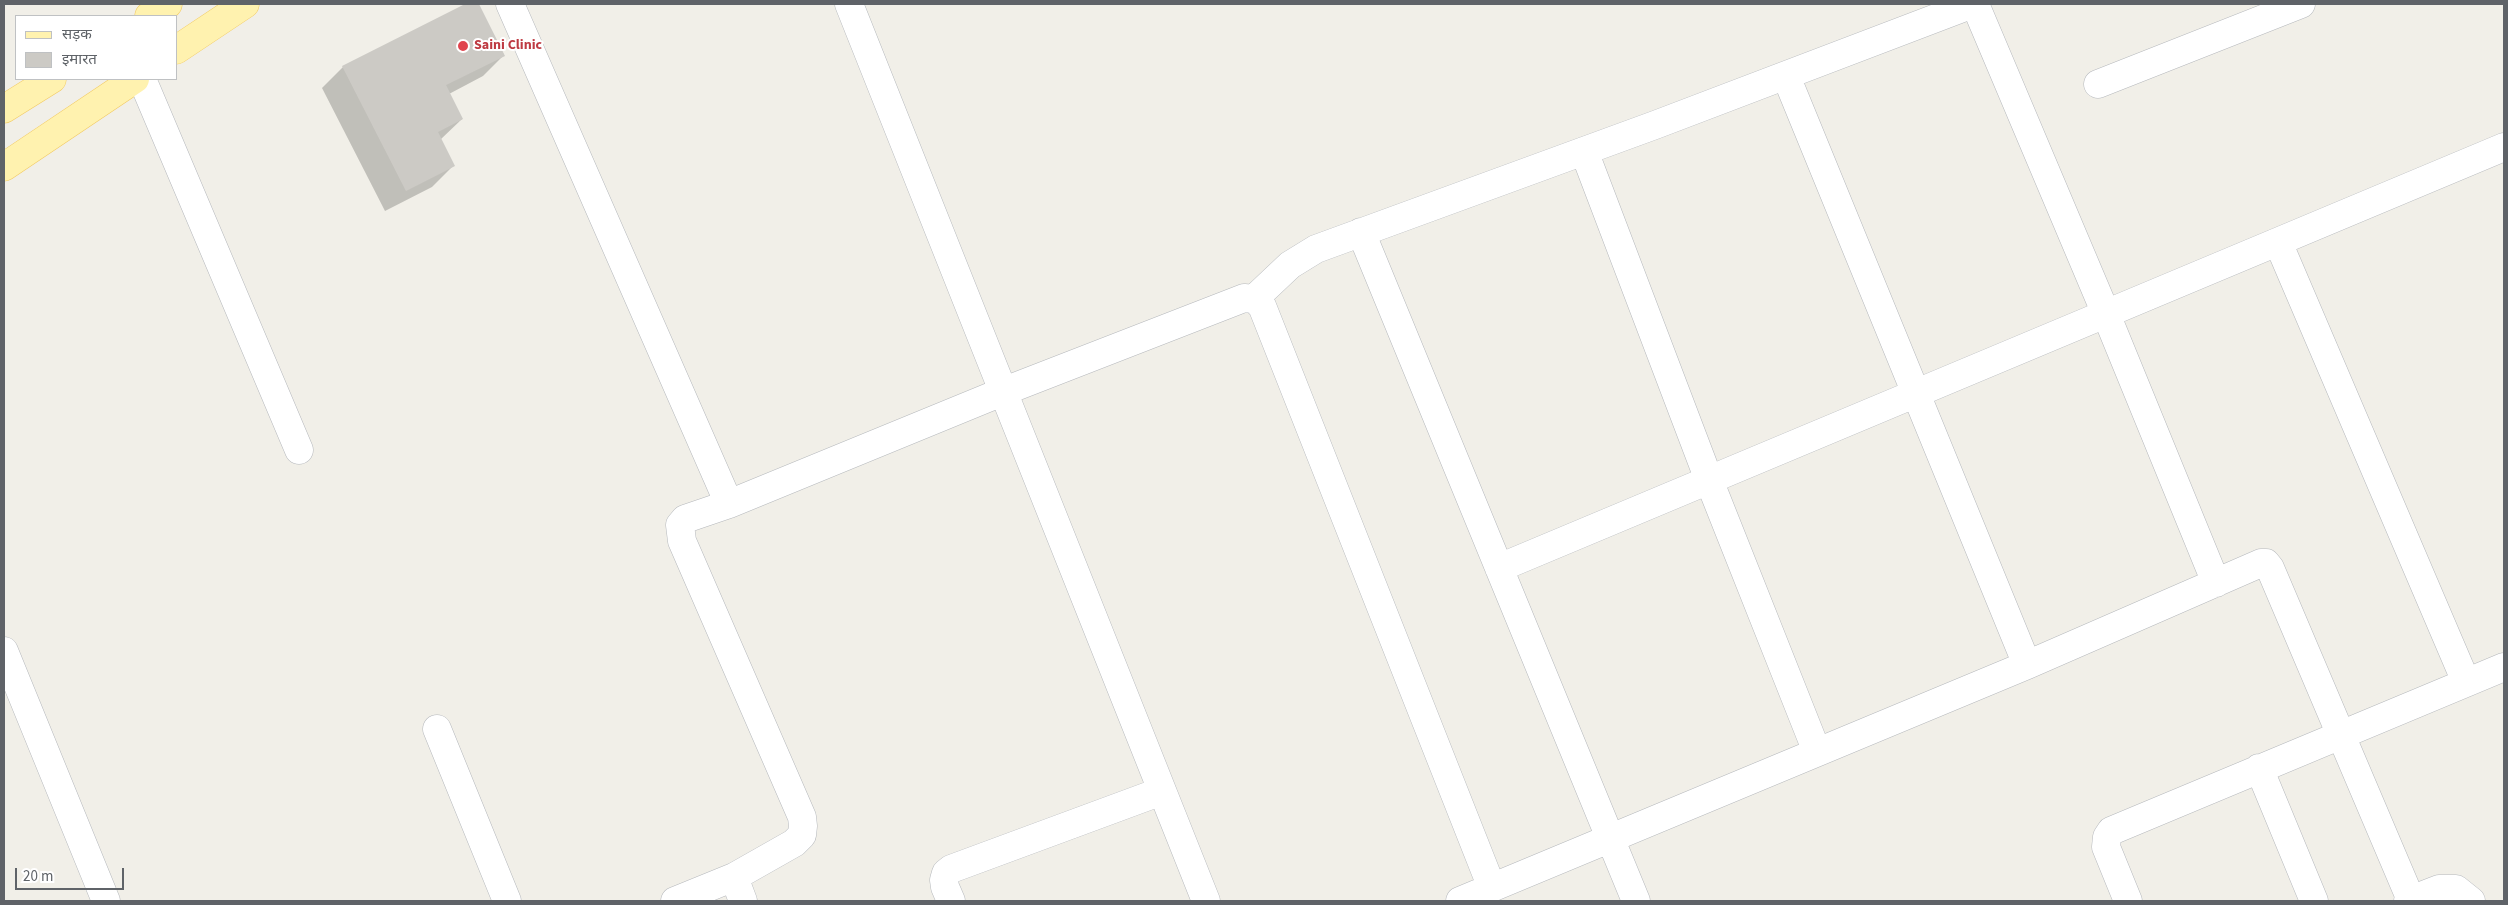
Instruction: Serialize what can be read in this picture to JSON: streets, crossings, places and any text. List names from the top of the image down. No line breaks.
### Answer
{"places":["Saini Clinic"],"legend":["सड़क","इमारत"],"scale_bar":"20 m"}
